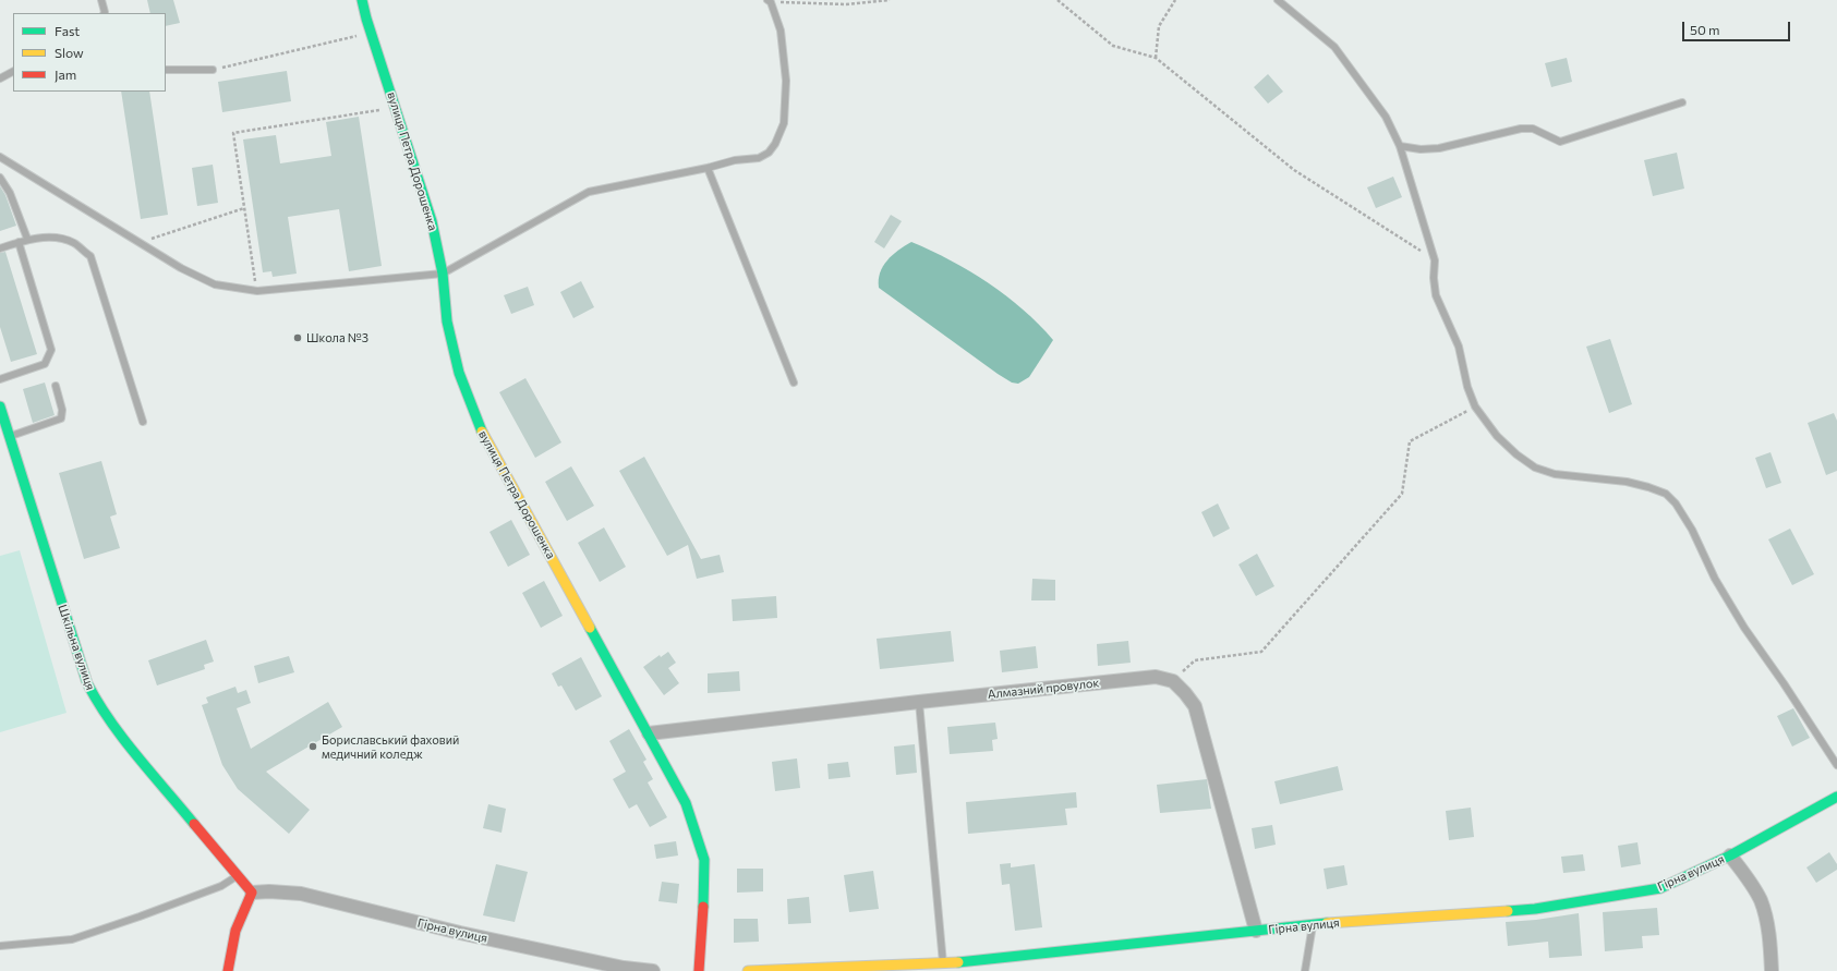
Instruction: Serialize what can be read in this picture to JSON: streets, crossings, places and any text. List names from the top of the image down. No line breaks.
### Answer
{"streets":{"street":["вулиця Петра Дорошенка","Шкільна вулиця","Алмазний провулок","Гірна вулиця"]},"crossings":[["вулиця Петра Дорошенка","Алмазний провулок"],["Шкільна вулиця","Гірна вулиця"]],"places":["Школа №3","Бориславський фаховий медичний коледж"],"legend":["Fast","Slow","Jam"],"scale_bar":"50 m"}
